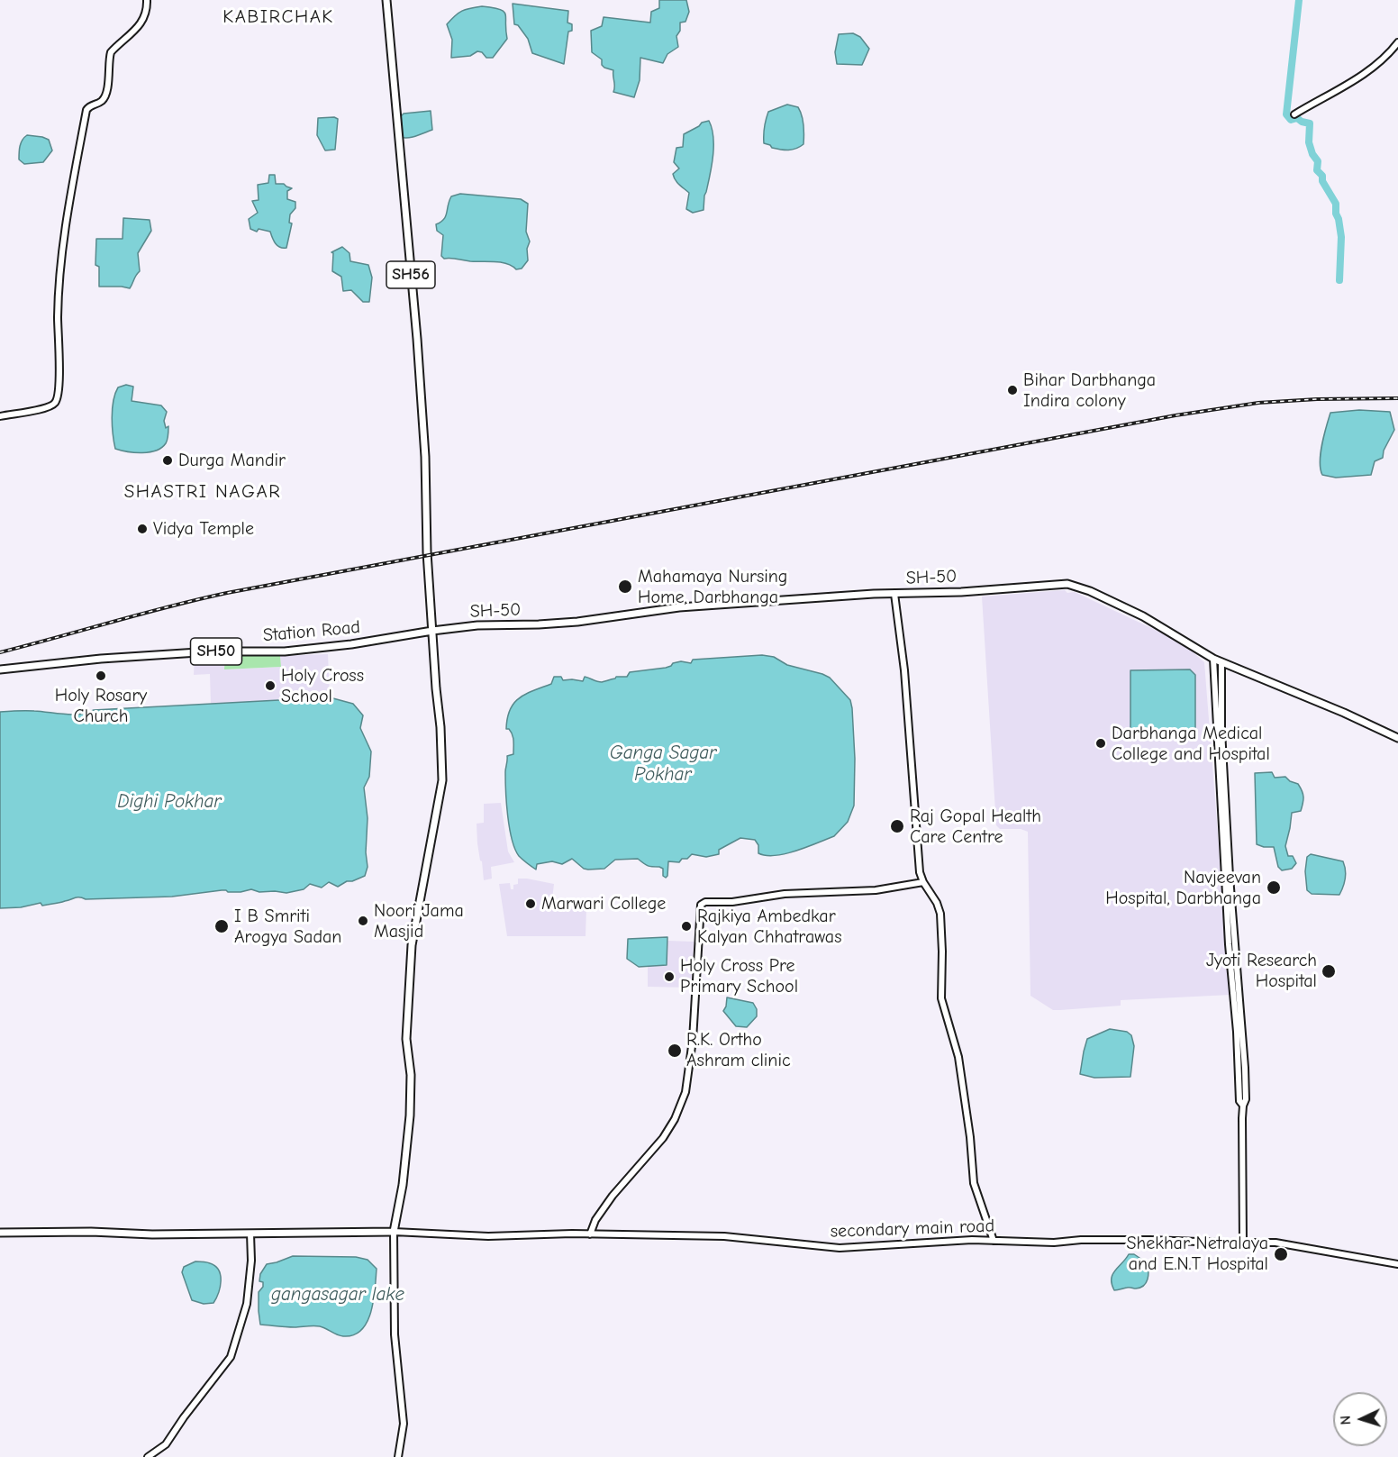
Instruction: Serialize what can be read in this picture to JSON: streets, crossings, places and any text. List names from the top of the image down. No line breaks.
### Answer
{"streets":{"main road":["SH56","SH-50","Station Road","SH50"],"street":["secondary main road"]},"crossings":[["SH56","SH-50"],["SH56","Station Road"],["SH-50","Station Road"]],"districts":["KABIRCHAK","SHASTRI NAGAR"],"water":["Ganga Sagar Pokhar","Dighi Pokhar","gangasagar lake"],"places":["Bihar Darbhanga Indira colony","Durga Mandir","Vidya Temple","Mahamaya Nursing Home, Darbhanga","Holy Rosary Church","Holy Cross School","Darbhanga Medical College and Hospital","Raj Gopal Health Care Centre","Navjeevan Hospital, Darbhanga","Marwari College","Noori Jama Masjid","I B Smriti Arogya Sadan","Rajkiya Ambedkar Kalyan Chhatrawas","Jyoti Research Hospital","Holy Cross Pre Primary School","R.K. Ortho Ashram clinic","Shekhar Netralaya and E.N.T Hospital"],"north":"left"}
